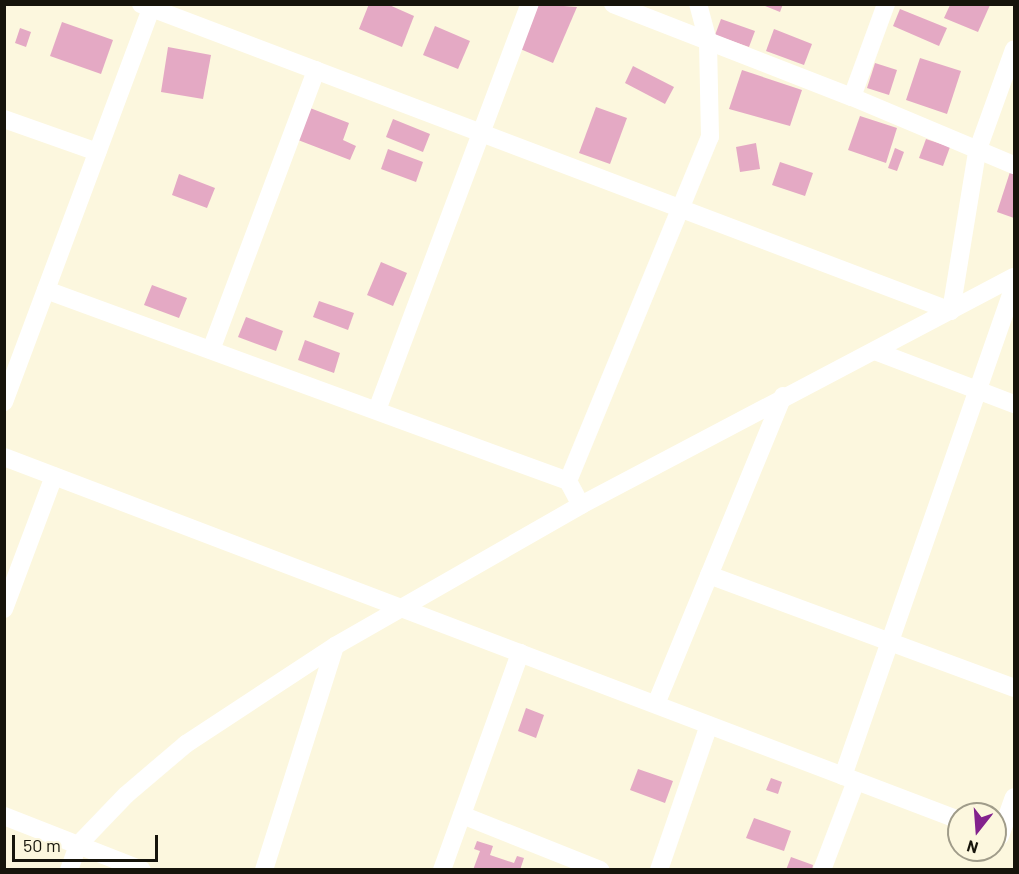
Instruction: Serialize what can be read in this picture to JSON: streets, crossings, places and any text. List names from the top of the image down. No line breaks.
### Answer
{"scale_bar":"50 m","north":"bottom"}
